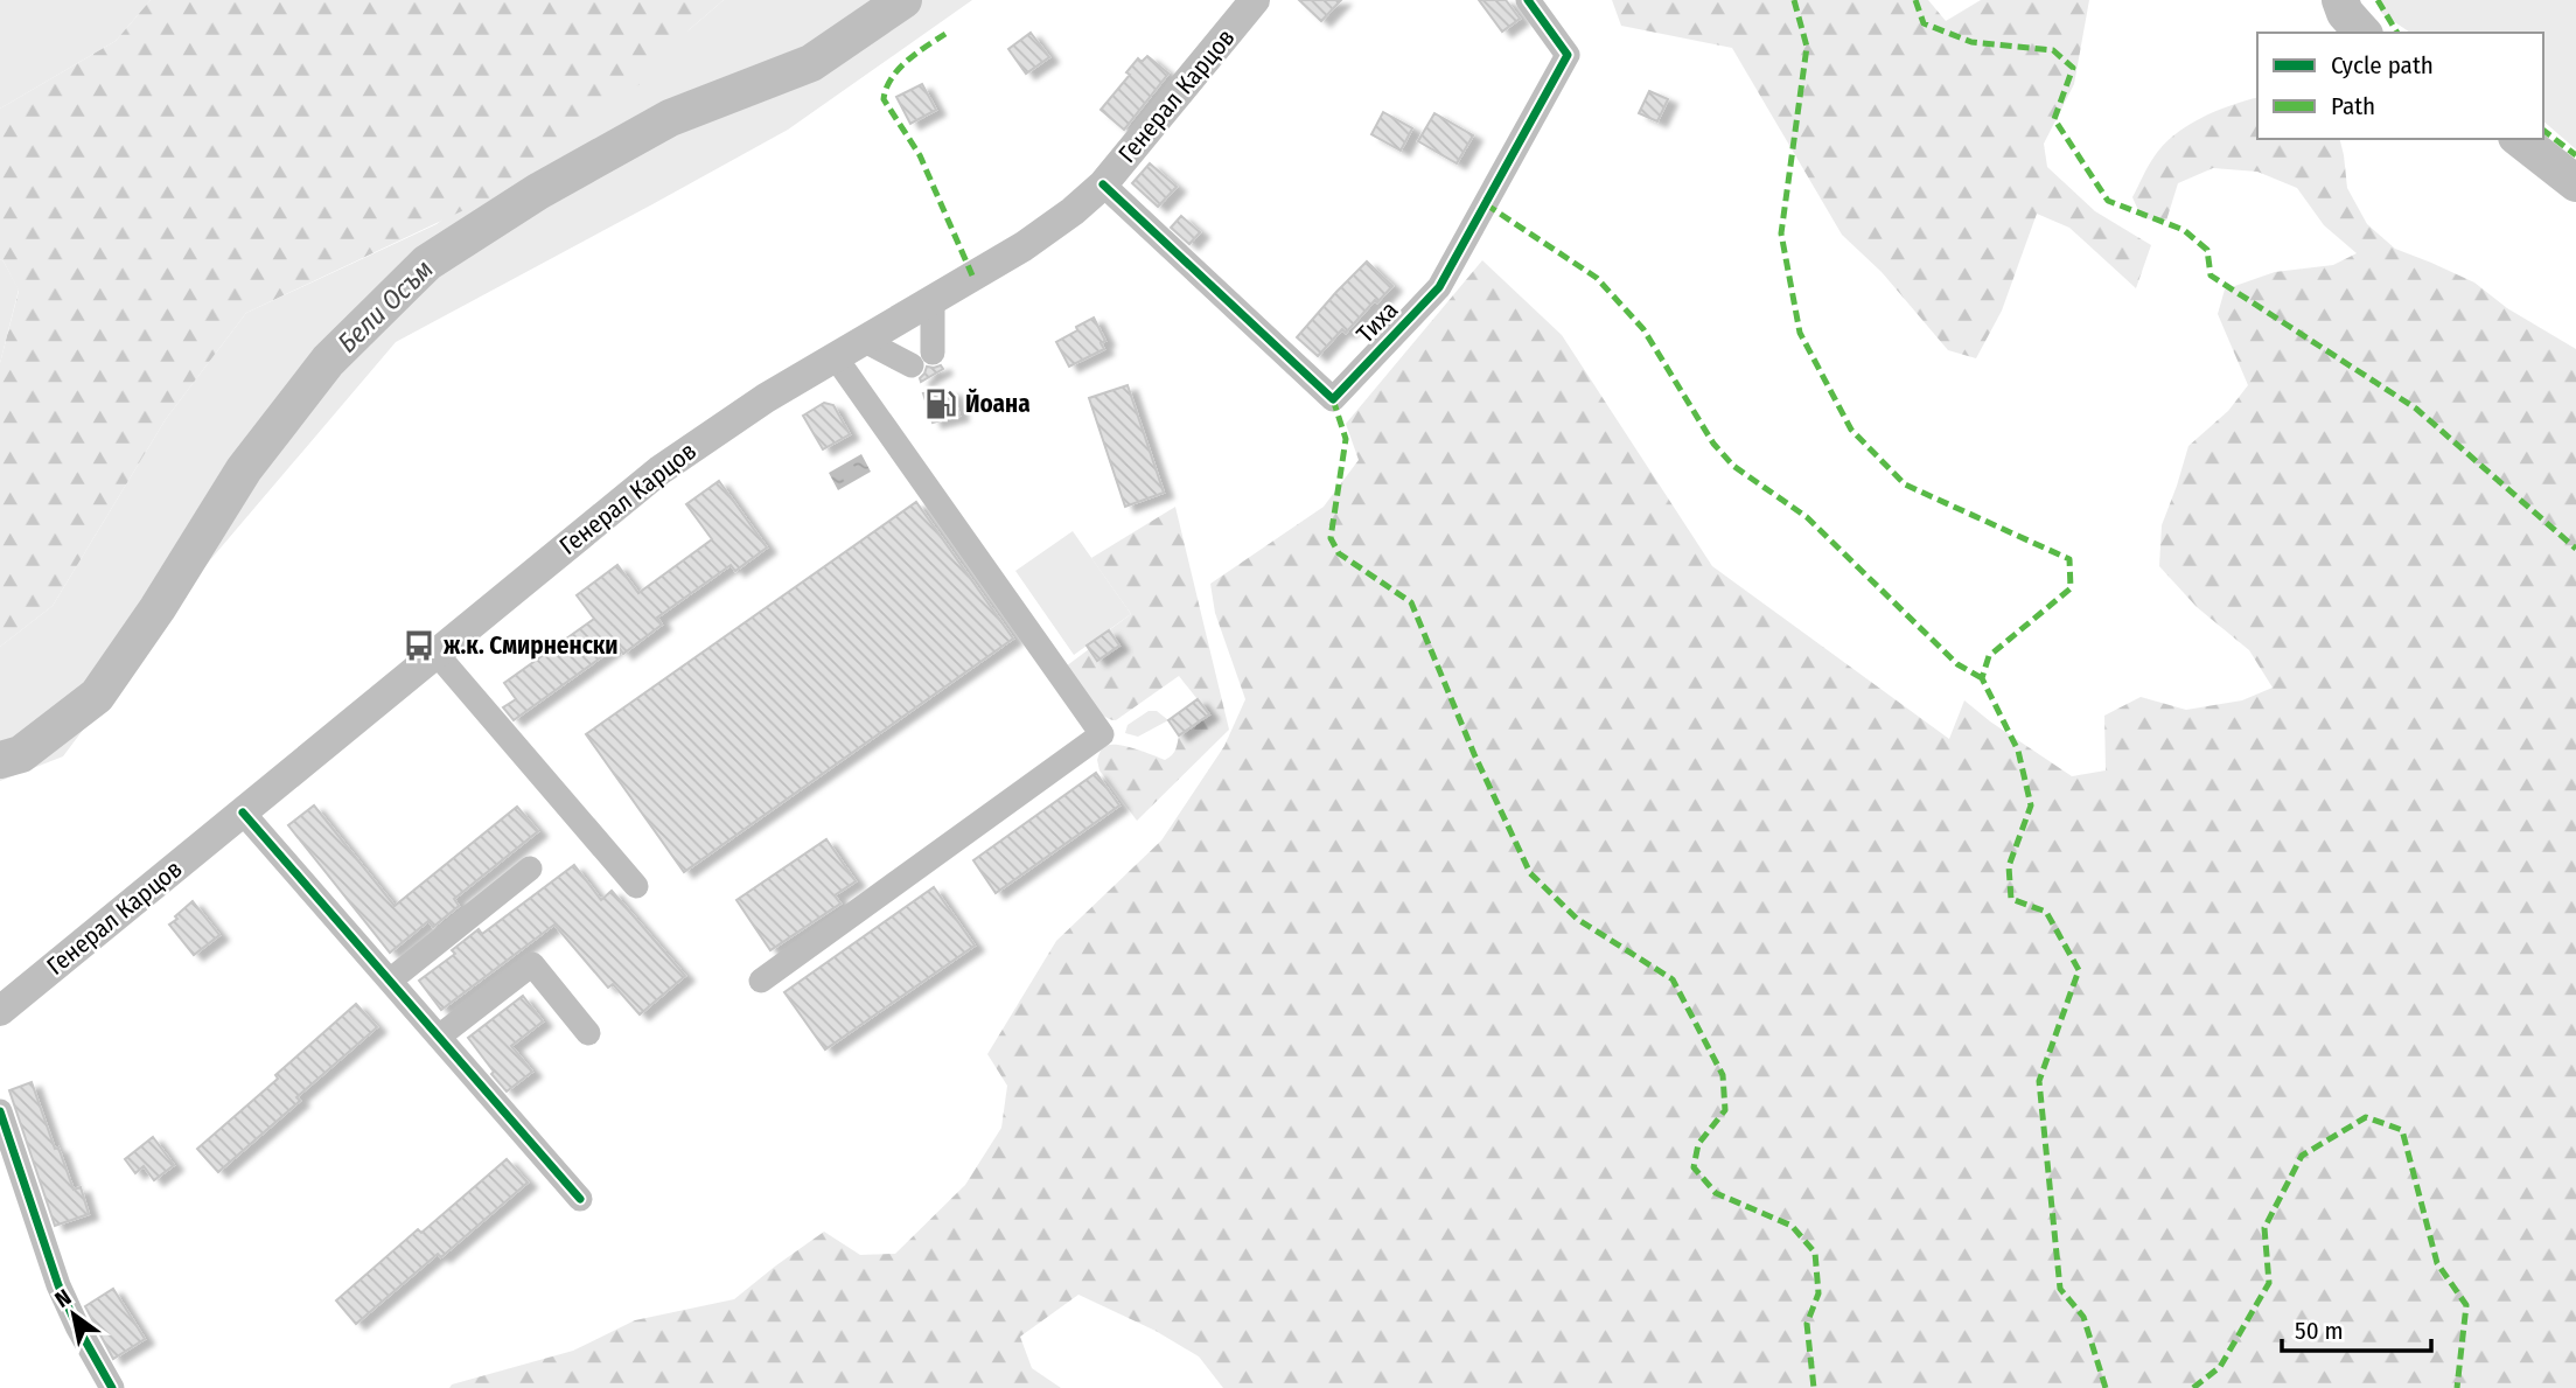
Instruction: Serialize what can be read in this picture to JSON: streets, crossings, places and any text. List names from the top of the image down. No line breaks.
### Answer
{"streets":{"main road":["Генерал Карцов"],"street":["Тиха"]},"crossings":[["Генерал Карцов","Тиха"]],"water":["Бели Осъм"],"places":{"fuel station":["Йоана"],"bus stop":["ж.к. Смирненски"]},"legend":["Cycle path","Path"],"scale_bar":"50 m","north":"top left"}
